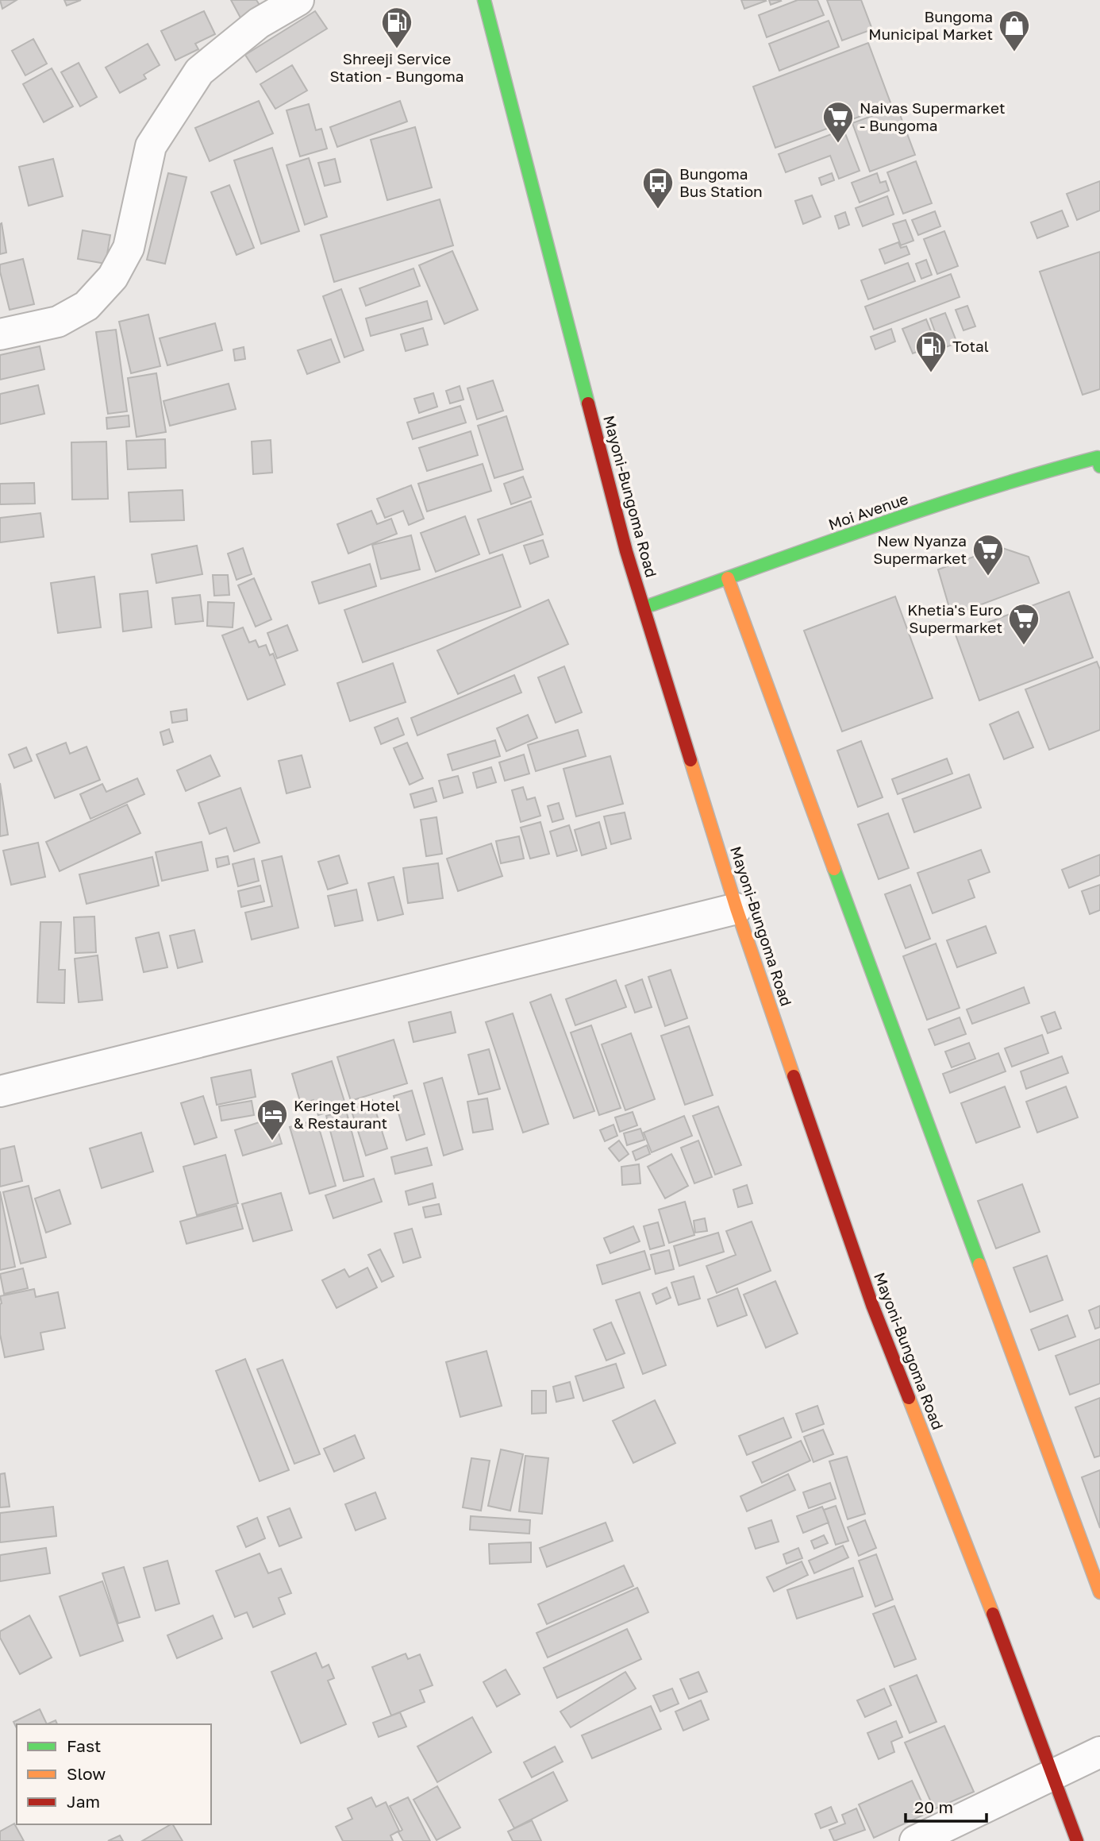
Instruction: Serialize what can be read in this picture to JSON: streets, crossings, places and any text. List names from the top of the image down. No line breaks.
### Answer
{"streets":{"main road":["Mayoni-Bungoma Road","Moi Avenue"]},"crossings":[["Mayoni-Bungoma Road","Moi Avenue"]],"places":{"fuel station":["Shreeji Service Station - Bungoma","Total"],"shop":["Bungoma Municipal Market"],"supermarket":["Naivas Supermarket - Bungoma","New Nyanza Supermarket","Khetia's Euro Supermarket"],"bus stop":["Bungoma Bus Station"],"hotel":["Keringet Hotel & Restaurant"]},"legend":["Fast","Slow","Jam"],"scale_bar":"20 m"}
